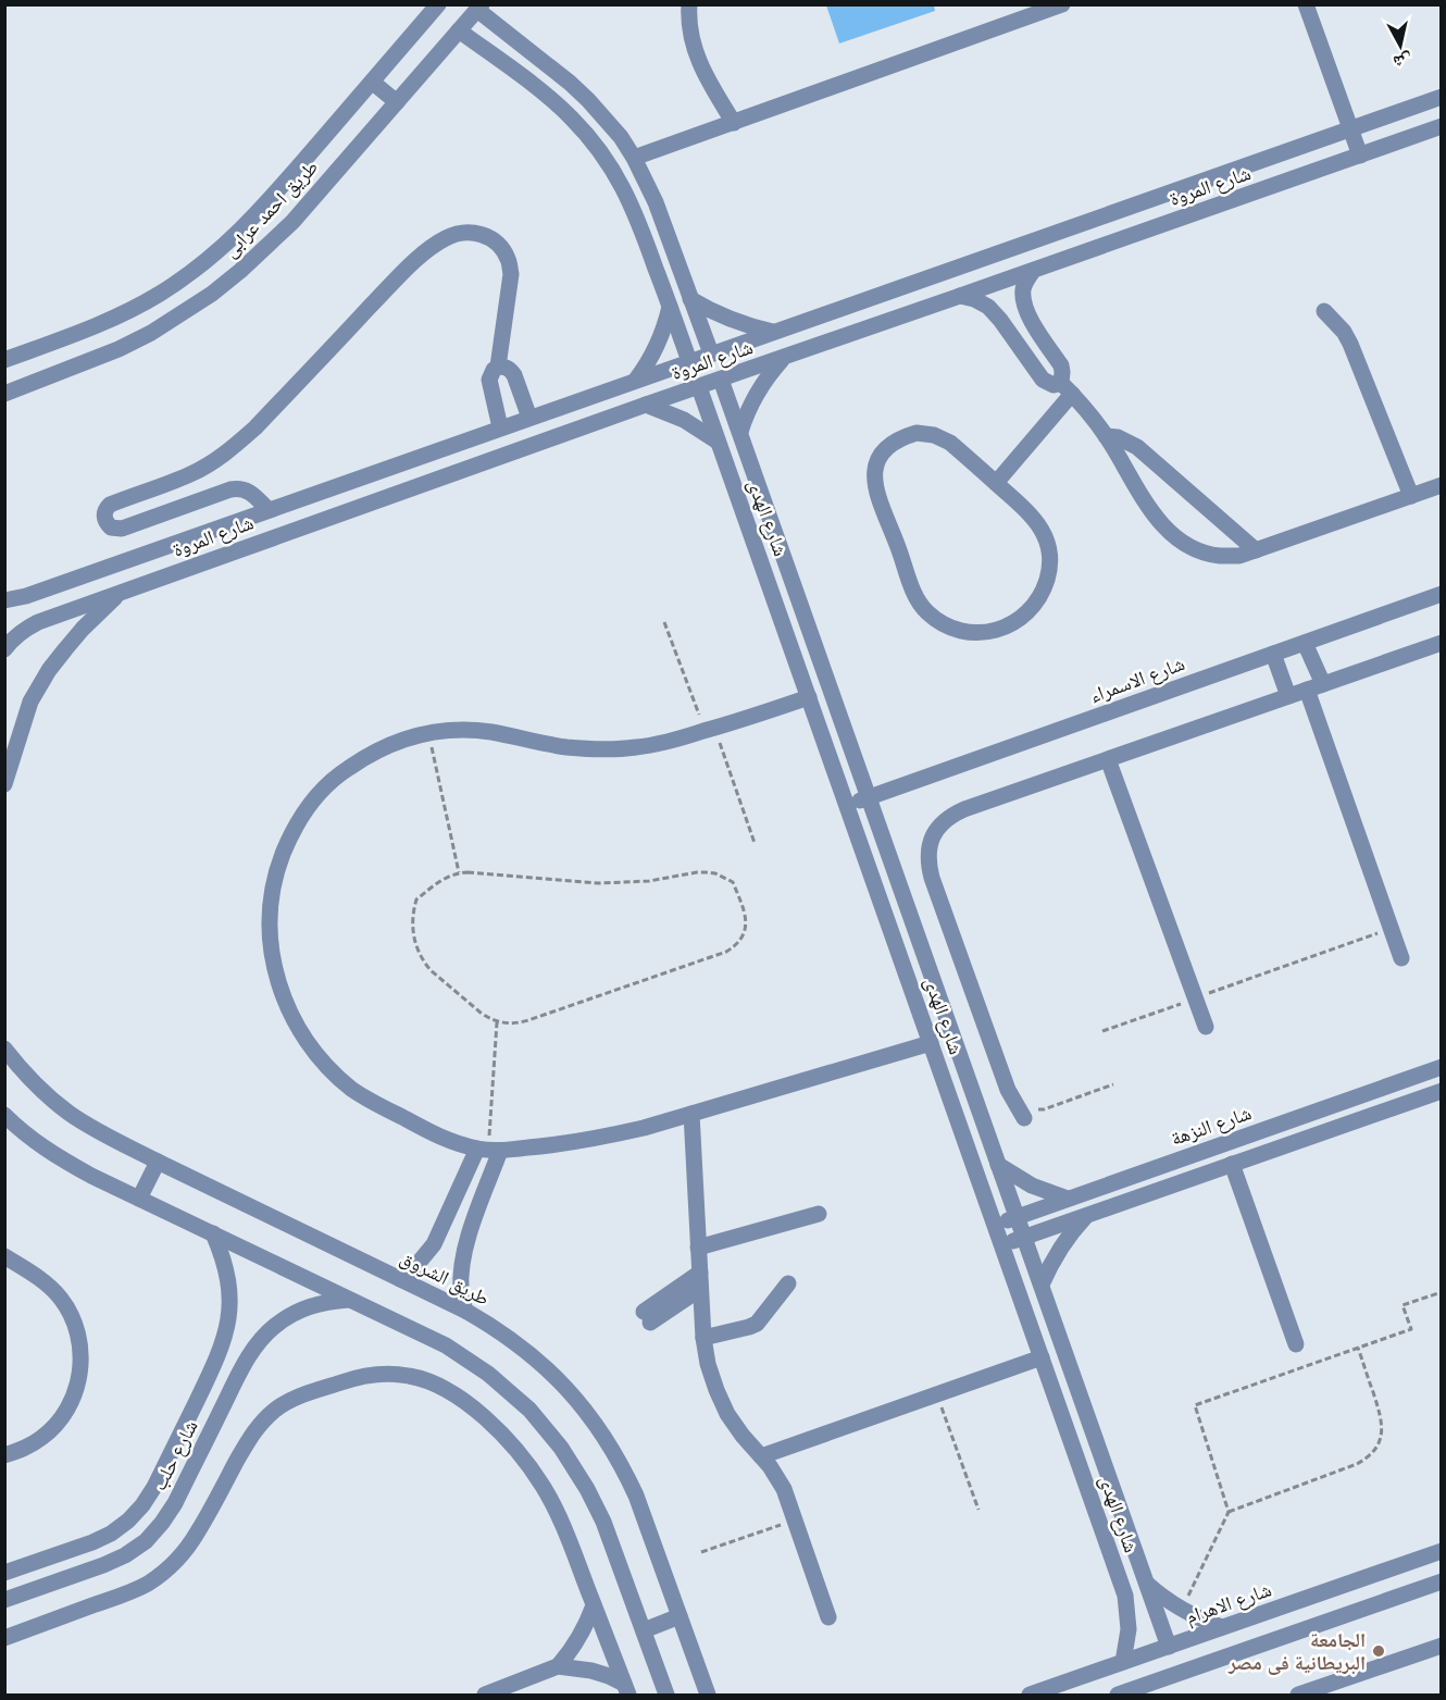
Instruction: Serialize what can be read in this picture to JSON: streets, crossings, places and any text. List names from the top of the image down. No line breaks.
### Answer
{"streets":{"street":["شارع المروة","طريق احمد عرابى","شارع الهدى","شارع الاسمراء","شارع النزهة","طريق الشروق","شارع حلب","شارع الاهرام"]},"crossings":[["شارع المروة","شارع الهدى"],["شارع الهدى","شارع الاسمراء"],["شارع الهدى","شارع النزهة"],["شارع الهدى","شارع الاهرام"]],"places":["الجامعة البريطانية فى مصر"],"north":"bottom"}
